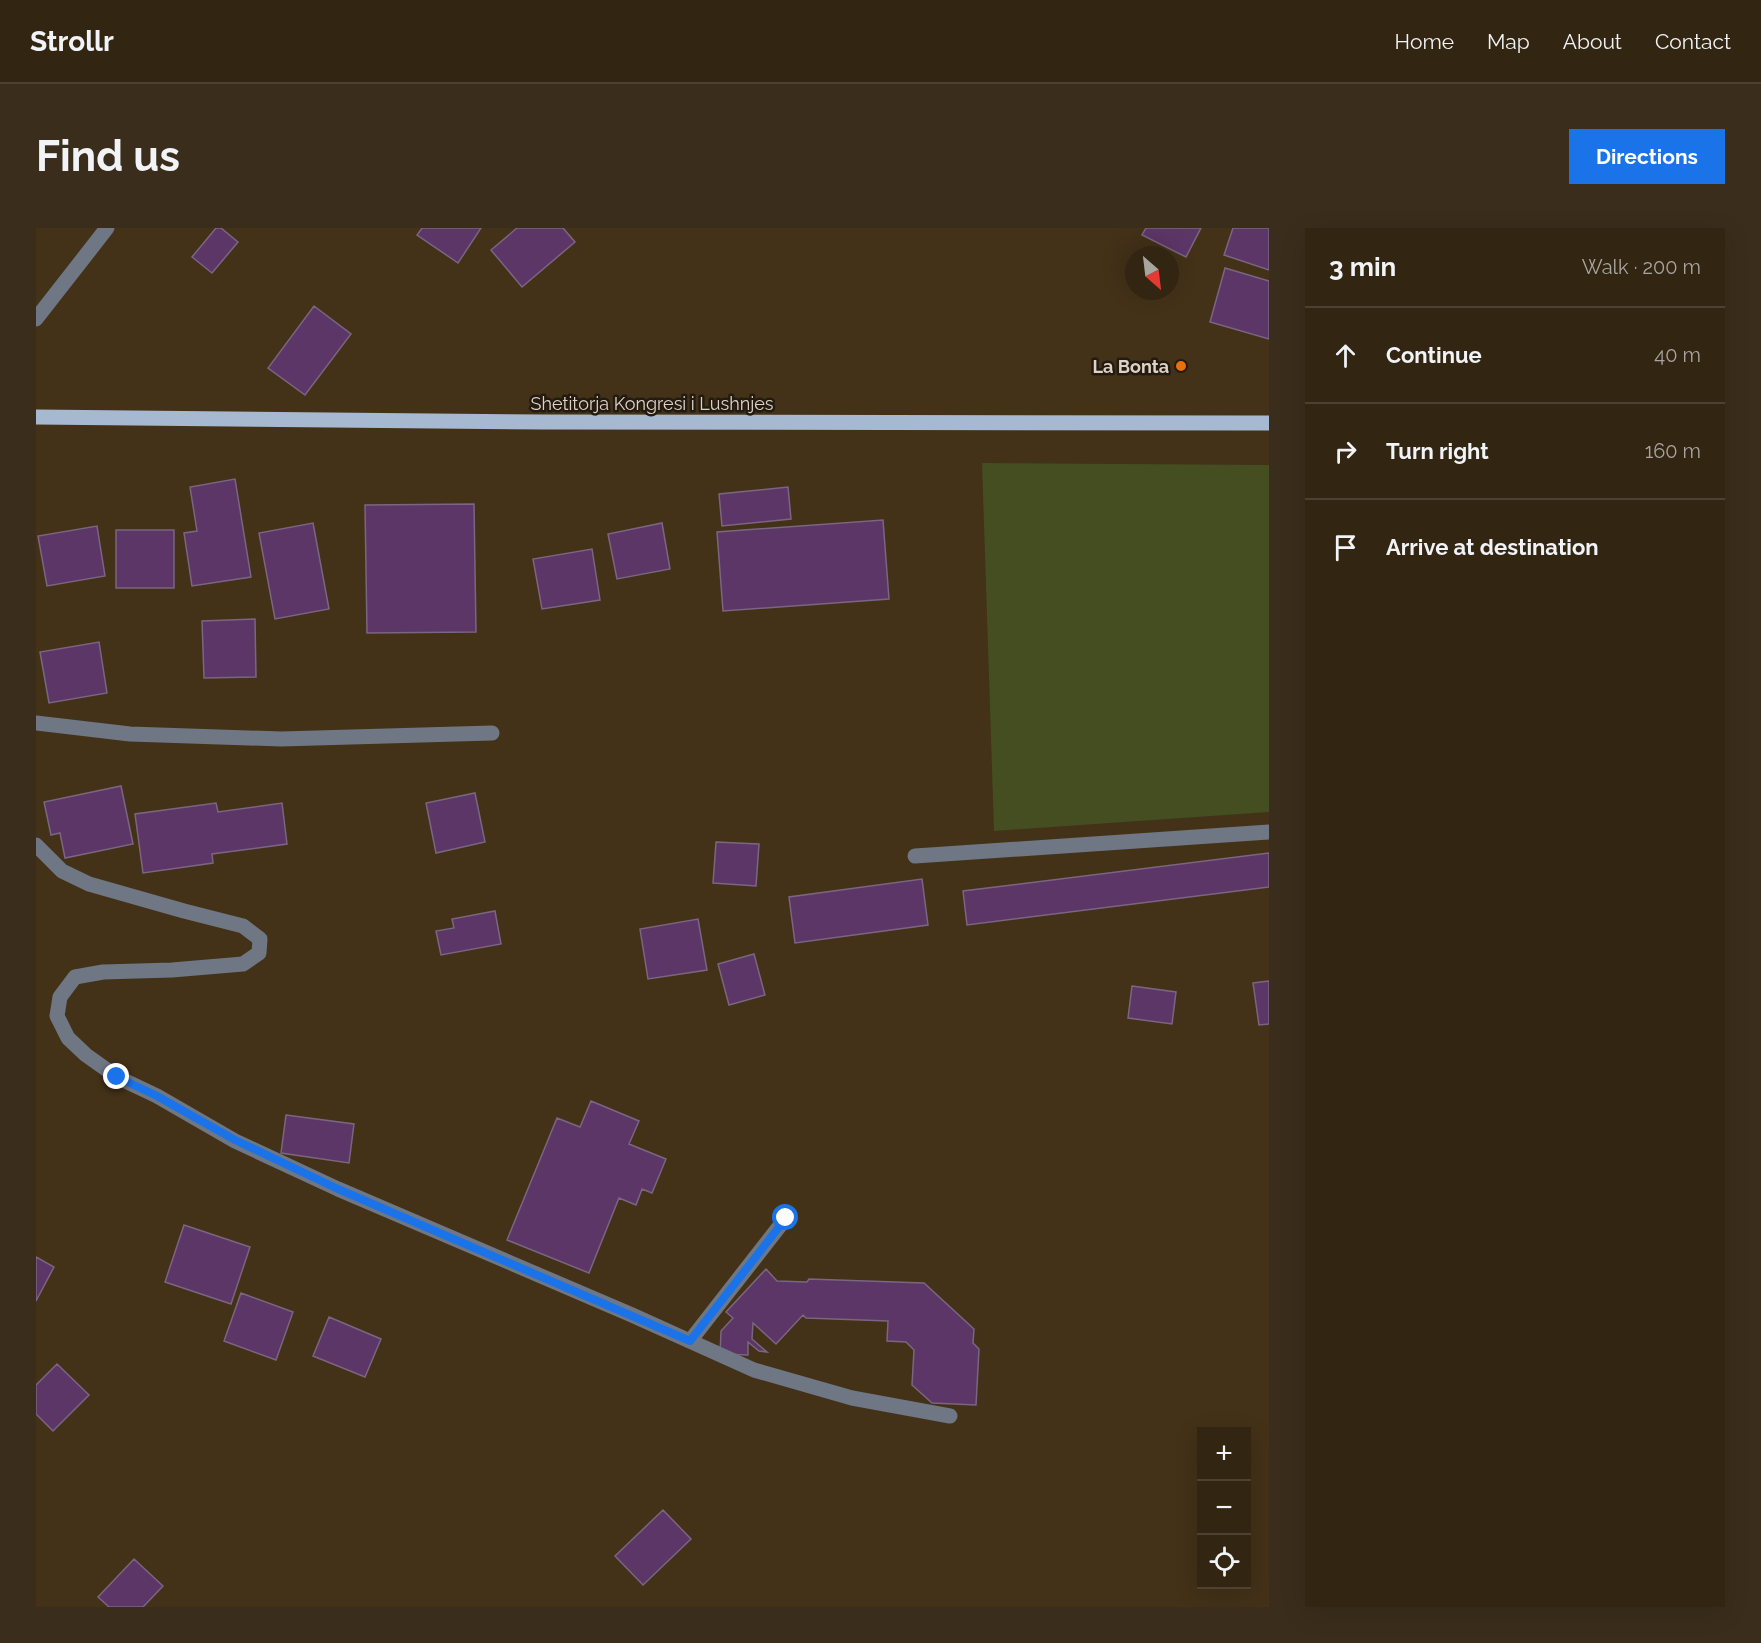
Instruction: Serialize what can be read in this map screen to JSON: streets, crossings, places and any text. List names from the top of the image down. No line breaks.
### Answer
{"streets":{"main road":["Shetitorja Kongresi i Lushnjes"]},"places":["La Bonta"],"north":"bottom right","page":{"header":"Strollr","nav":["Home","Map","About","Contact"],"buttons":"Directions","title":"Find us","heading":["3 min","Walk · 200 m"],"list":[["Continue","40 m"],["Turn right","160 m"],"Arrive at destination"],"map_buttons":["+","−"]}}
